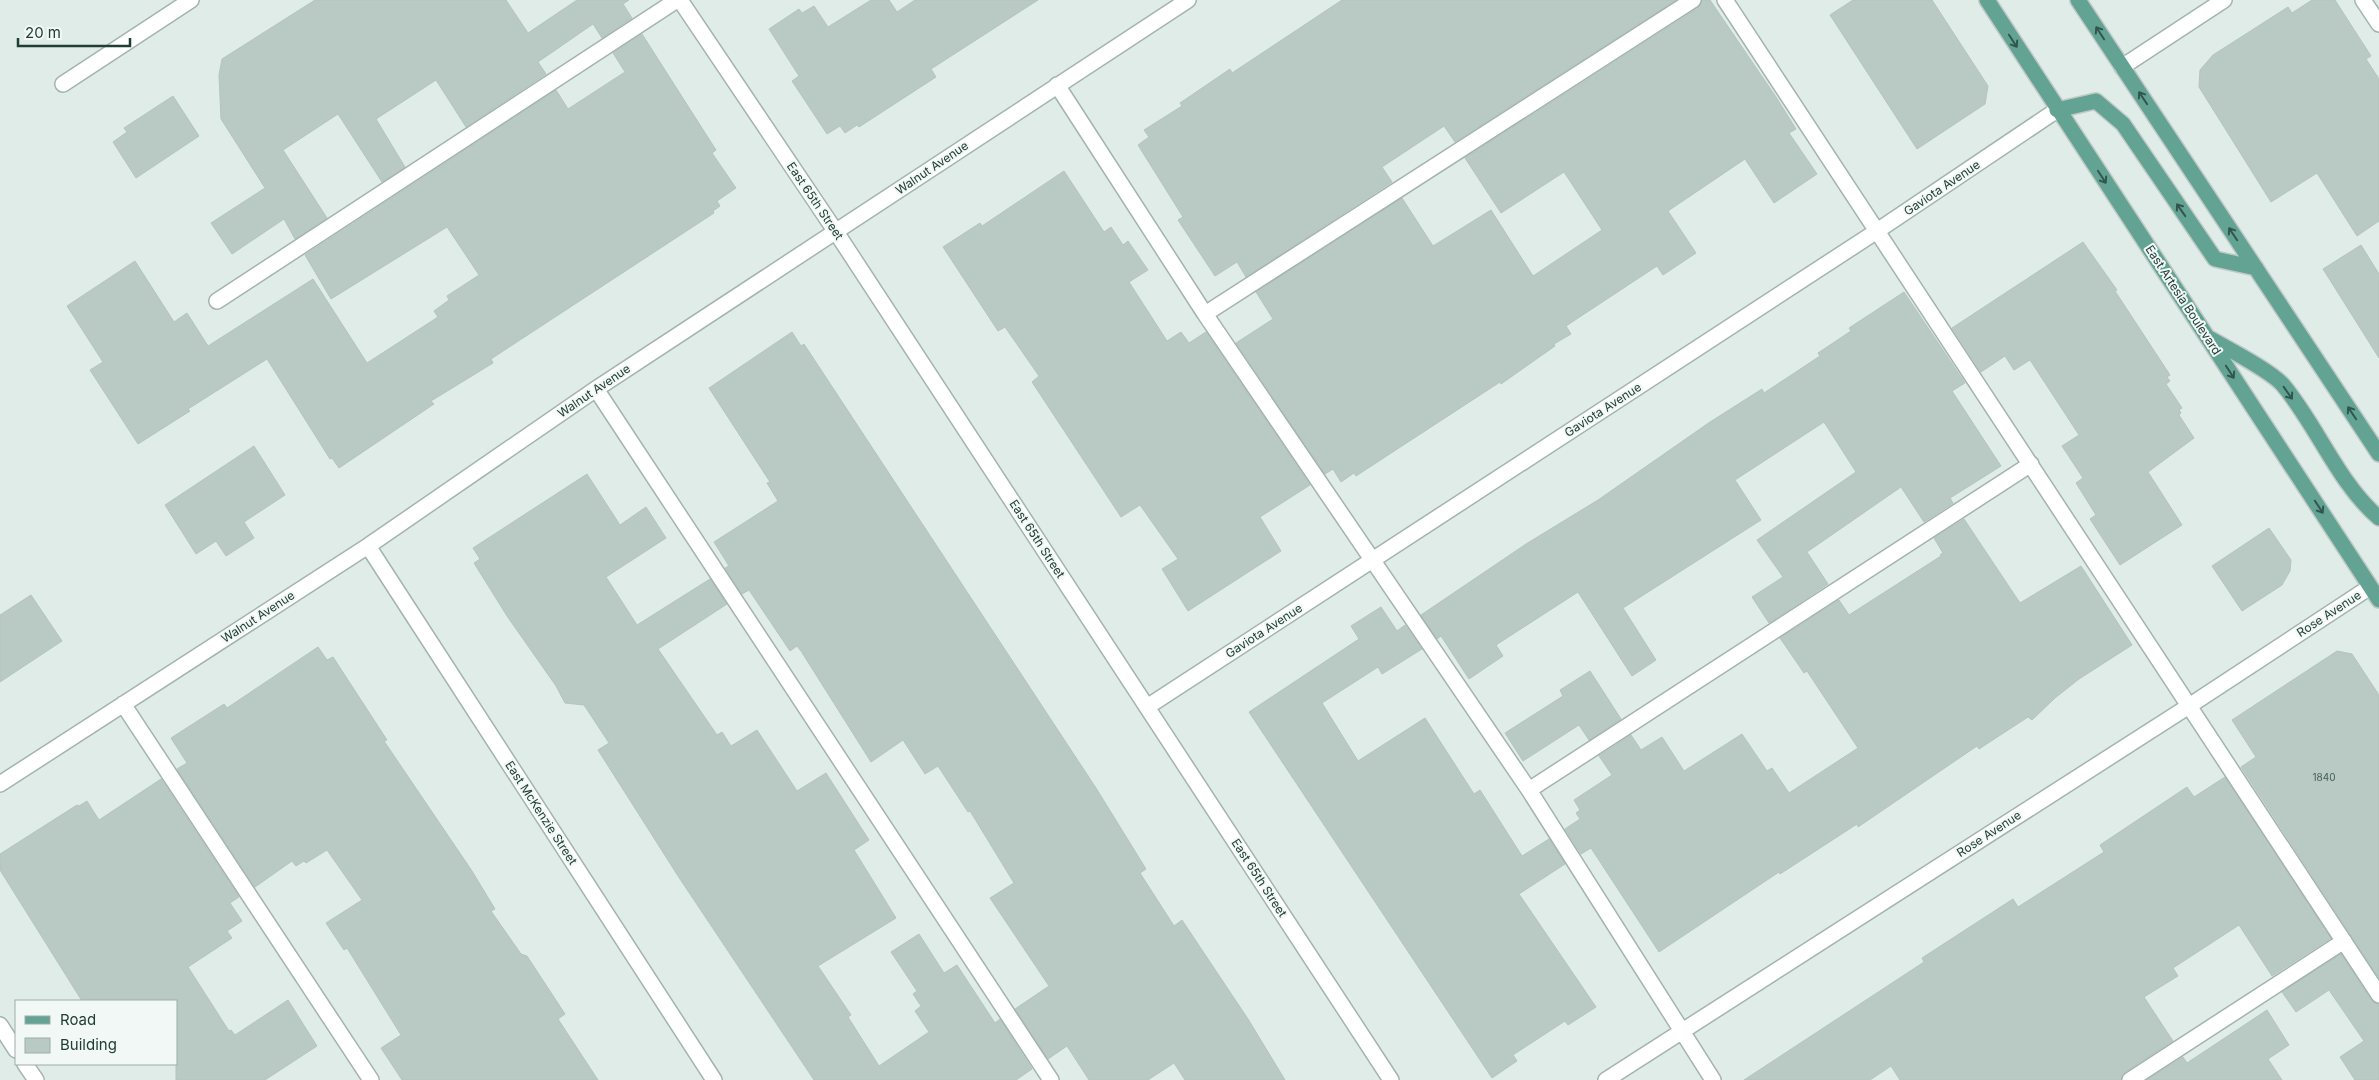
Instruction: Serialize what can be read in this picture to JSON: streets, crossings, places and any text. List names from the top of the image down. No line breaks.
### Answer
{"streets":{"main road":["East Artesia Boulevard"],"street":["Walnut Avenue","Gaviota Avenue","East 65th Street","Rose Avenue","East McKenzie Street"]},"crossings":[["Walnut Avenue","East 65th Street"],["Walnut Avenue","East McKenzie Street"],["Gaviota Avenue","East 65th Street"],["Gaviota Avenue","East Artesia Boulevard"],["East Artesia Boulevard","Rose Avenue"]],"house_numbers":["1840"],"legend":["Road","Building"],"scale_bar":"20 m"}
